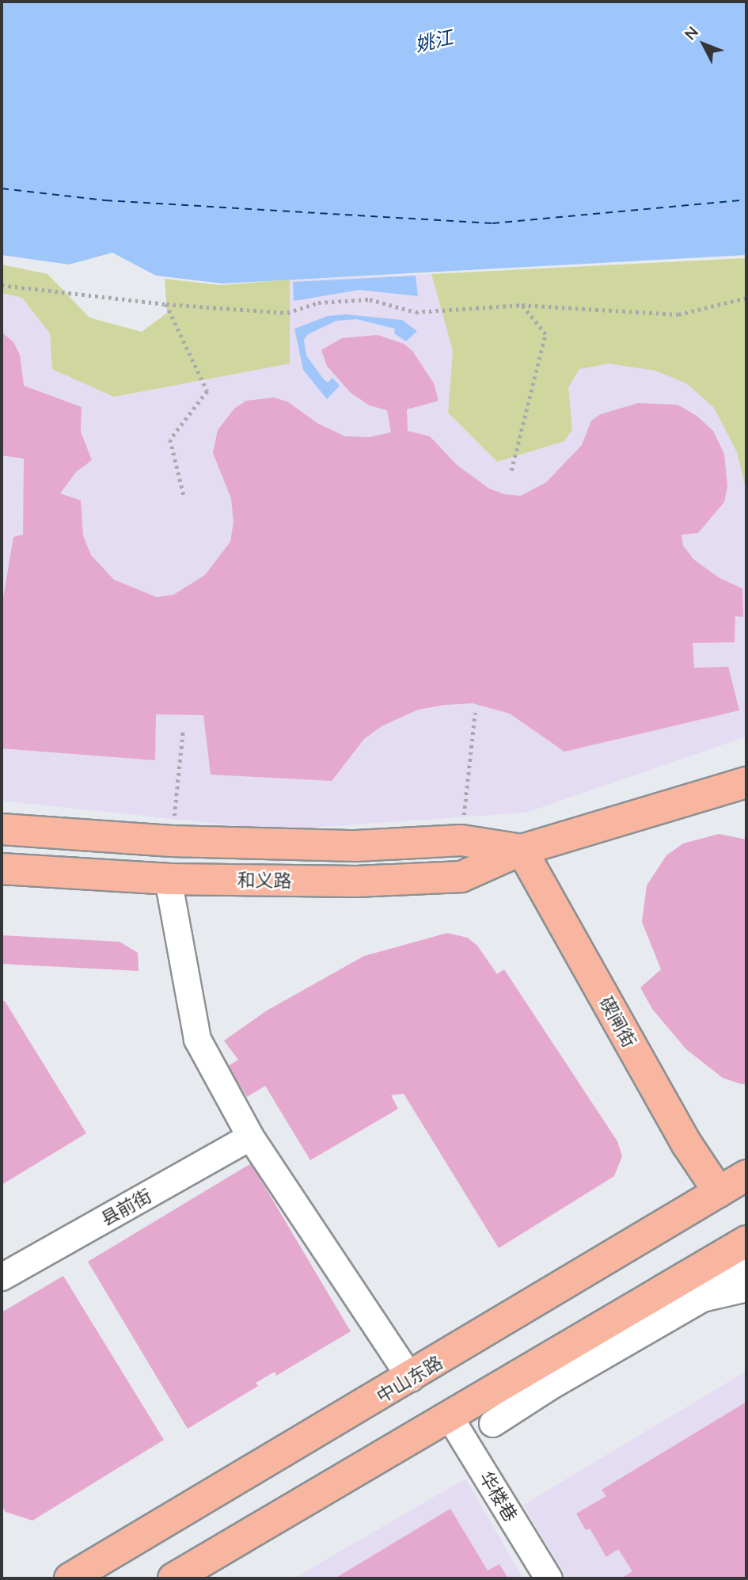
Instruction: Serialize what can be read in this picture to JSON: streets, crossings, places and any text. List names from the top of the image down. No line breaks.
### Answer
{"streets":{"main road":["和义路","碶闸街","中山东路"],"street":["县前街","华楼巷"]},"crossings":[["和义路","碶闸街"],["碶闸街","中山东路"]],"water":["姚江"],"north":"top left"}
